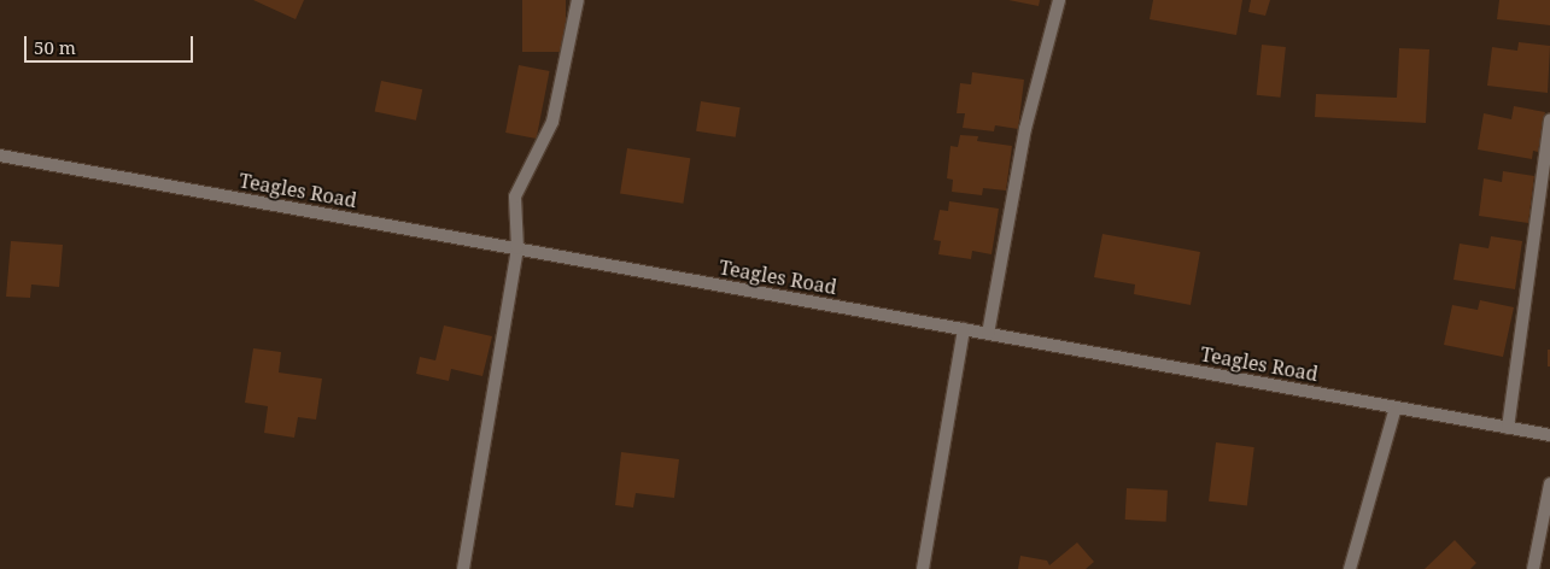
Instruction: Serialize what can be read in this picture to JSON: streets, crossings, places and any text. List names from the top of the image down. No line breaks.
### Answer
{"streets":{"street":["Teagles Road"]},"scale_bar":"50 m"}
